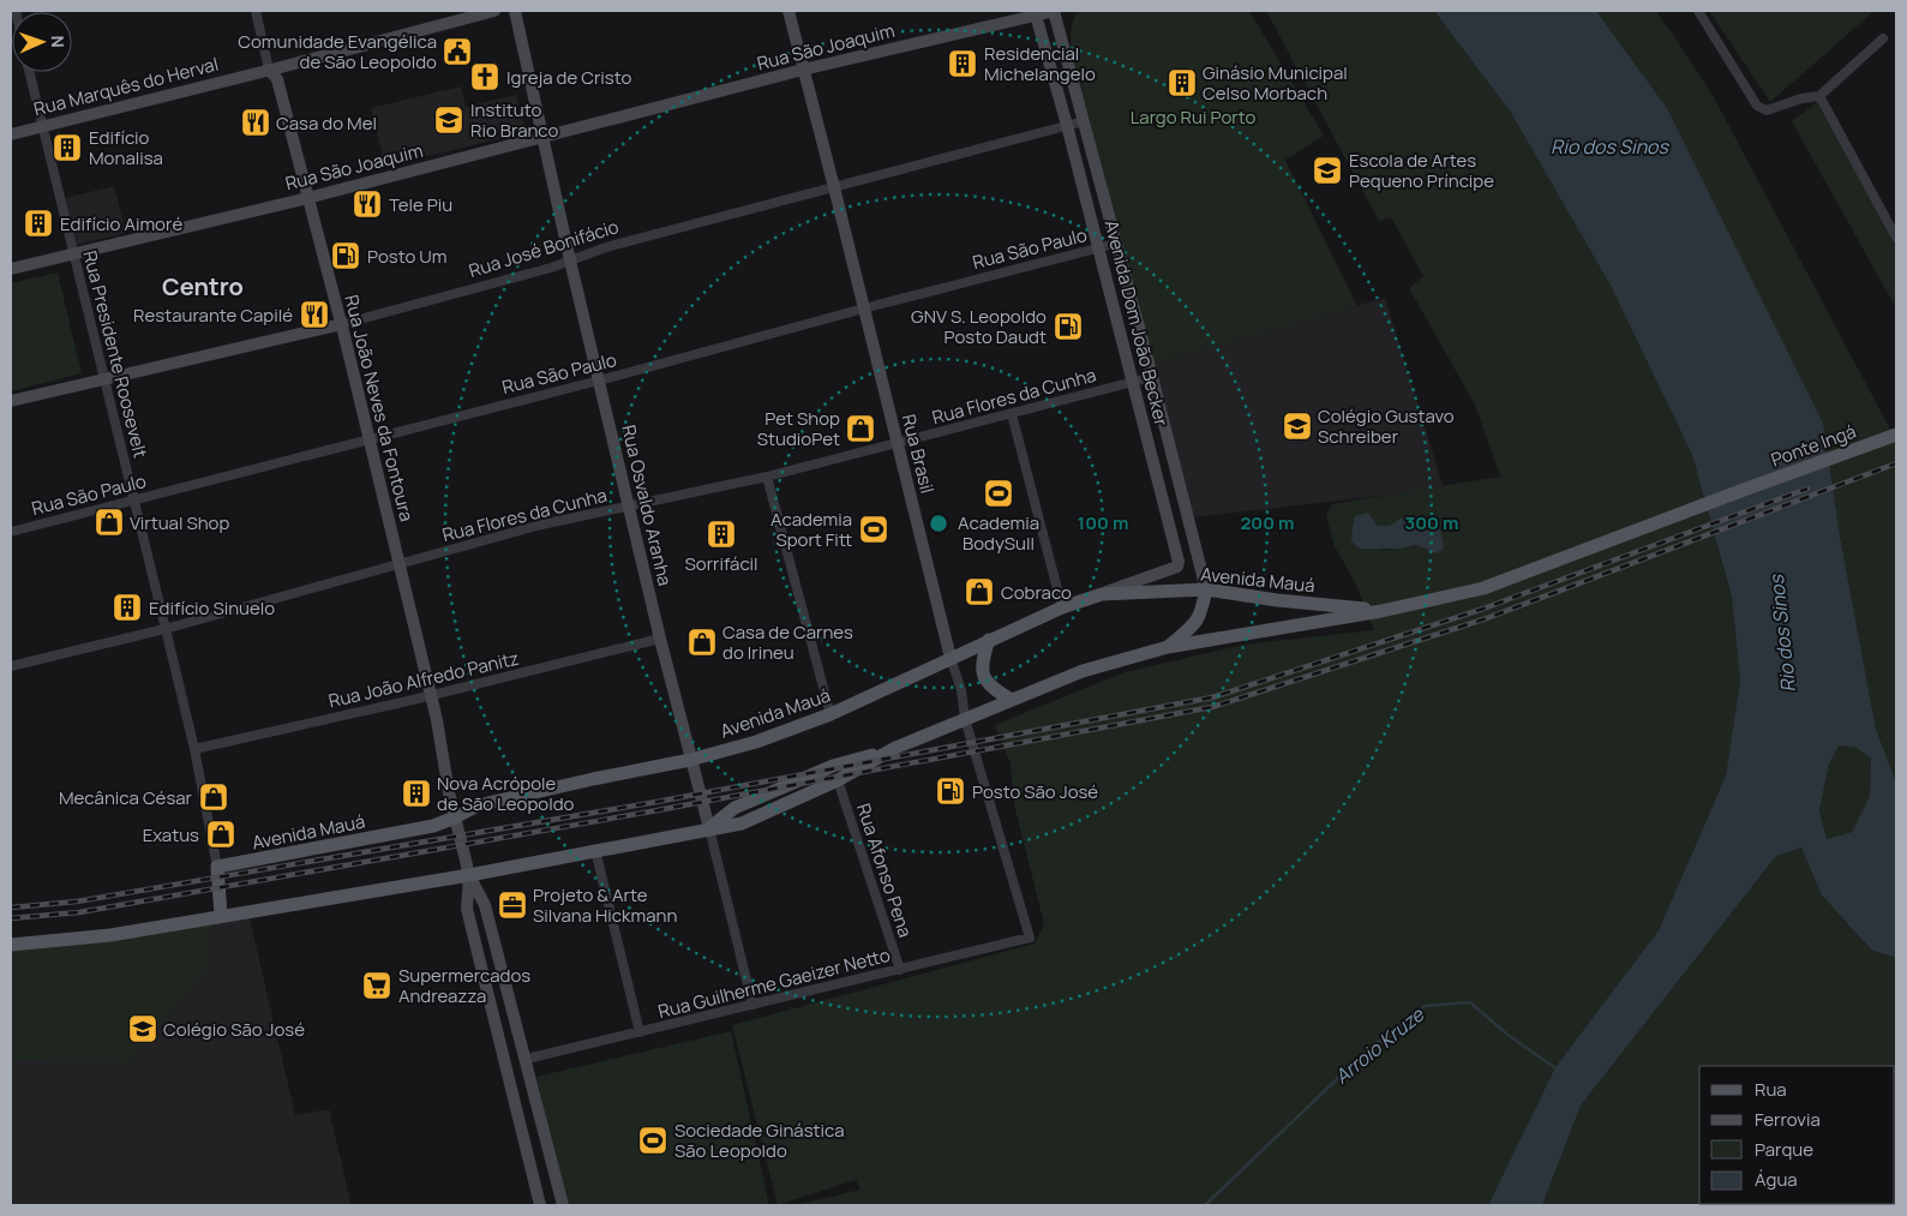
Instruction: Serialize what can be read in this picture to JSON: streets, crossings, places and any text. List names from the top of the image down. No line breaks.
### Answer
{"streets":{"main road":["Ponte Ingá","Avenida Mauá"],"street":["Rua São Joaquim","Rua Marquês do Herval","Rua José Bonifácio","Rua São Paulo","Avenida Dom João Becker","Rua Presidente Roosevelt","Rua Flores da Cunha","Rua João Neves da Fontoura","Rua Brasil","Rua Osvaldo Aranha","Rua João Alfredo Panitz","Rua Afonso Pena","Rua Guilherme Gaeizer Netto"]},"crossings":[["Rua São Joaquim","Avenida Dom João Becker"],["Rua São Joaquim","Rua Presidente Roosevelt"],["Rua São Joaquim","Rua João Neves da Fontoura"],["Rua São Joaquim","Rua Brasil"],["Rua São Joaquim","Rua Osvaldo Aranha"],["Rua Marquês do Herval","Rua Presidente Roosevelt"],["Rua Marquês do Herval","Rua João Neves da Fontoura"],["Rua José Bonifácio","Avenida Dom João Becker"],["Rua José Bonifácio","Rua Presidente Roosevelt"],["Rua José Bonifácio","Rua João Neves da Fontoura"],["Rua José Bonifácio","Rua Brasil"],["Rua José Bonifácio","Rua Osvaldo Aranha"],["Rua São Paulo","Avenida Dom João Becker"],["Rua São Paulo","Rua Presidente Roosevelt"],["Rua São Paulo","Rua João Neves da Fontoura"],["Rua São Paulo","Rua Brasil"],["Rua São Paulo","Rua Osvaldo Aranha"],["Avenida Dom João Becker","Rua Flores da Cunha"],["Avenida Dom João Becker","Avenida Mauá"],["Rua Presidente Roosevelt","Rua Flores da Cunha"],["Rua Presidente Roosevelt","Avenida Mauá"],["Rua Presidente Roosevelt","Rua João Alfredo Panitz"],["Rua Flores da Cunha","Rua João Neves da Fontoura"],["Rua Flores da Cunha","Rua Brasil"],["Rua Flores da Cunha","Rua Osvaldo Aranha"],["Rua João Neves da Fontoura","Avenida Mauá"],["Rua João Neves da Fontoura","Rua João Alfredo Panitz"],["Ponte Ingá","Avenida Mauá"],["Rua Brasil","Avenida Mauá"],["Rua Brasil","Rua Guilherme Gaeizer Netto"],["Rua Osvaldo Aranha","Avenida Mauá"],["Rua Osvaldo Aranha","Rua João Alfredo Panitz"],["Rua Osvaldo Aranha","Rua Guilherme Gaeizer Netto"],["Avenida Mauá","Rua Afonso Pena"],["Rua Afonso Pena","Rua Guilherme Gaeizer Netto"]],"districts":["Centro"],"water":["Rio dos Sinos","Arroio Kruze"],"parks":["Largo Rui Porto"],"places":{"public building":["Comunidade Evangélica de São Leopoldo"],"building":["Residencial Michelangelo","Ginásio Municipal Celso Morbach","Edifício Monalisa","Edifício Aimoré","Sorrifácil","Edifício Sinuelo","Nova Acrópole de São Leopoldo"],"church":["Igreja de Cristo"],"school or university":["Instituto Rio Branco","Escola de Artes Pequeno Príncipe","Colégio Gustavo Schreiber","Colégio São José"],"restaurant":["Casa do Mel","Tele Piu","Restaurante Capilé"],"fuel station":["Posto Um","GNV S. Leopoldo Posto Daudt","Posto São José"],"shop":["Pet Shop StudioPet","Virtual Shop","Cobraco","Casa de Carnes do Irineu","Mecânica César","Exatus"],"sports":["Academia BodySull","Academia Sport Fitt","Sociedade Ginástica São Leopoldo"],"office":["Projeto & Arte Silvana Hickmann"],"supermarket":["Supermercados Andreazza"]},"legend":["Rua","Ferrovia","Parque","Água"],"north":"right","rings":["100 m","200 m","300 m"]}
